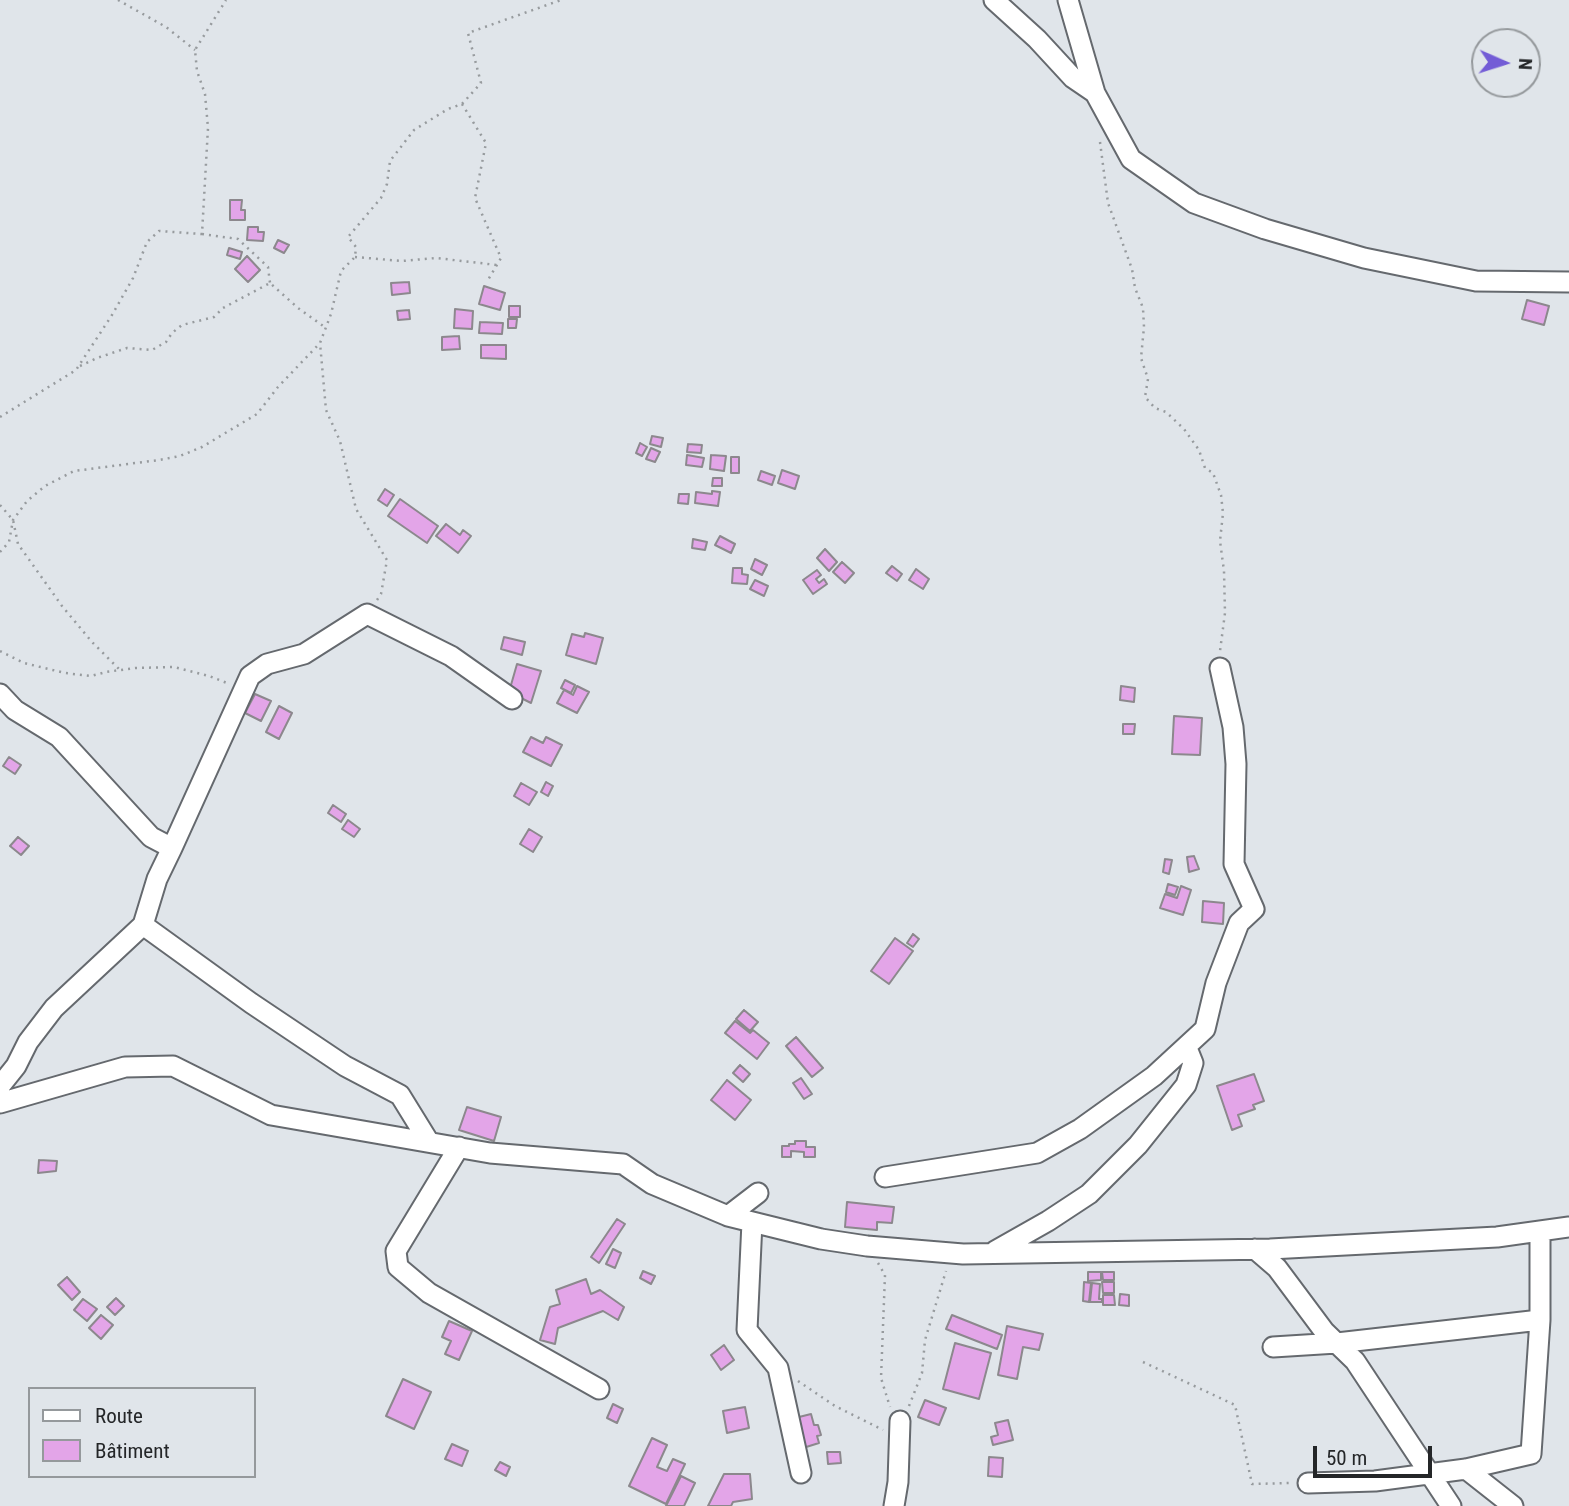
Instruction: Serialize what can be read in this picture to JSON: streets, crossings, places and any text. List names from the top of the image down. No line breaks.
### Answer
{"legend":["Route","Bâtiment"],"scale_bar":"50 m","north":"right"}
